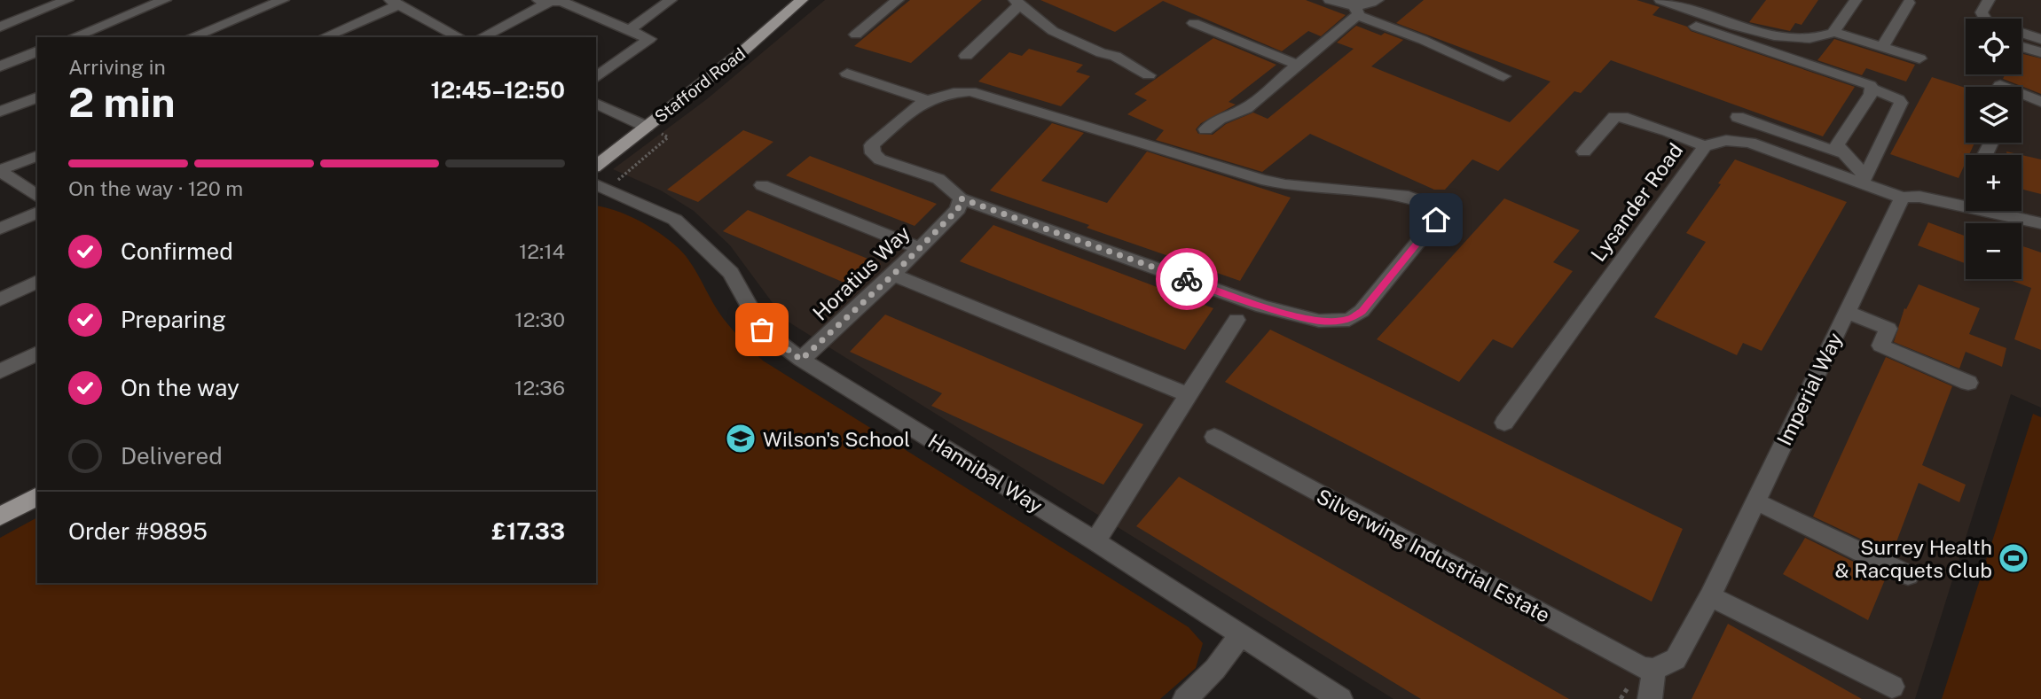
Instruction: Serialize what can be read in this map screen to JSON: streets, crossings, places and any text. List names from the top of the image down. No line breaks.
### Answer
{"streets":{"main road":["Stafford Road"],"street":["Lysander Road","Horatius Way","Imperial Way","Hannibal Way","Silverwing Industrial Estate"]},"crossings":[["Lysander Road","Imperial Way"],["Horatius Way","Hannibal Way"],["Imperial Way","Silverwing Industrial Estate"]],"places":{"school or university":["Wilson's School"],"sports":["Surrey Health & Racquets Club"]},"page":{"map_buttons":["+","−"],"heading":["2 min","Arriving in","12:45–12:50"],"panel":["Order #9895","£17.33"],"bar":"On the way · 120 m","list":[["Confirmed","12:14"],["Preparing","12:30"],["On the way","12:36"],"Delivered"]}}
